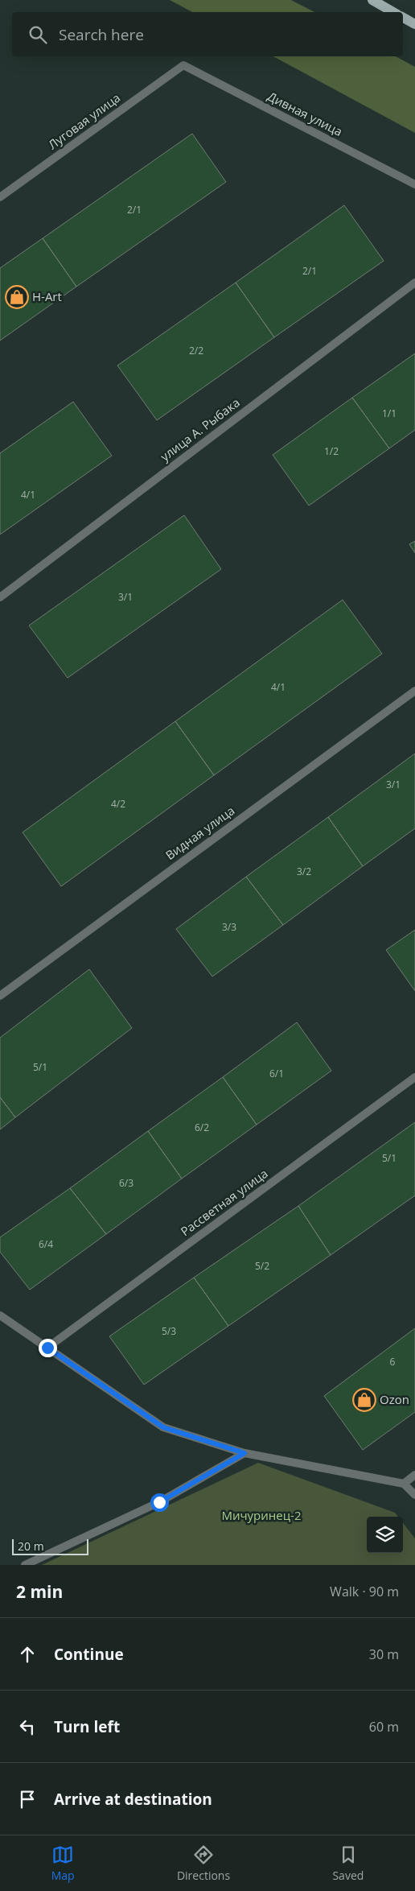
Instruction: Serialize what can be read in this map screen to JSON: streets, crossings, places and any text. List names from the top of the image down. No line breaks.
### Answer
{"streets":{"street":["Дивная улица","Луговая улица","улица А. Рыбака","Видная улица","Рассветная улица"]},"crossings":[["Дивная улица","Луговая улица"]],"parks":["Мичуринец-2"],"places":{"shop":["H-Art","Ozon"]},"house_numbers":["2/1","2/1","2/2","1/1","1/2","4/1","3/1","4/1","3/1","4/2","3/2","3/3","5/1","6/1","6/2","5/1","6/3","6/4","5/2","5/3","6"],"scale_bar":"20 m","page":{"search":"Search here","scale":"20 m","heading":["2 min","Walk · 90 m"],"list":[["Continue","30 m"],["Turn left","60 m"],"Arrive at destination"],"nav":["Map","Directions","Saved"]}}
